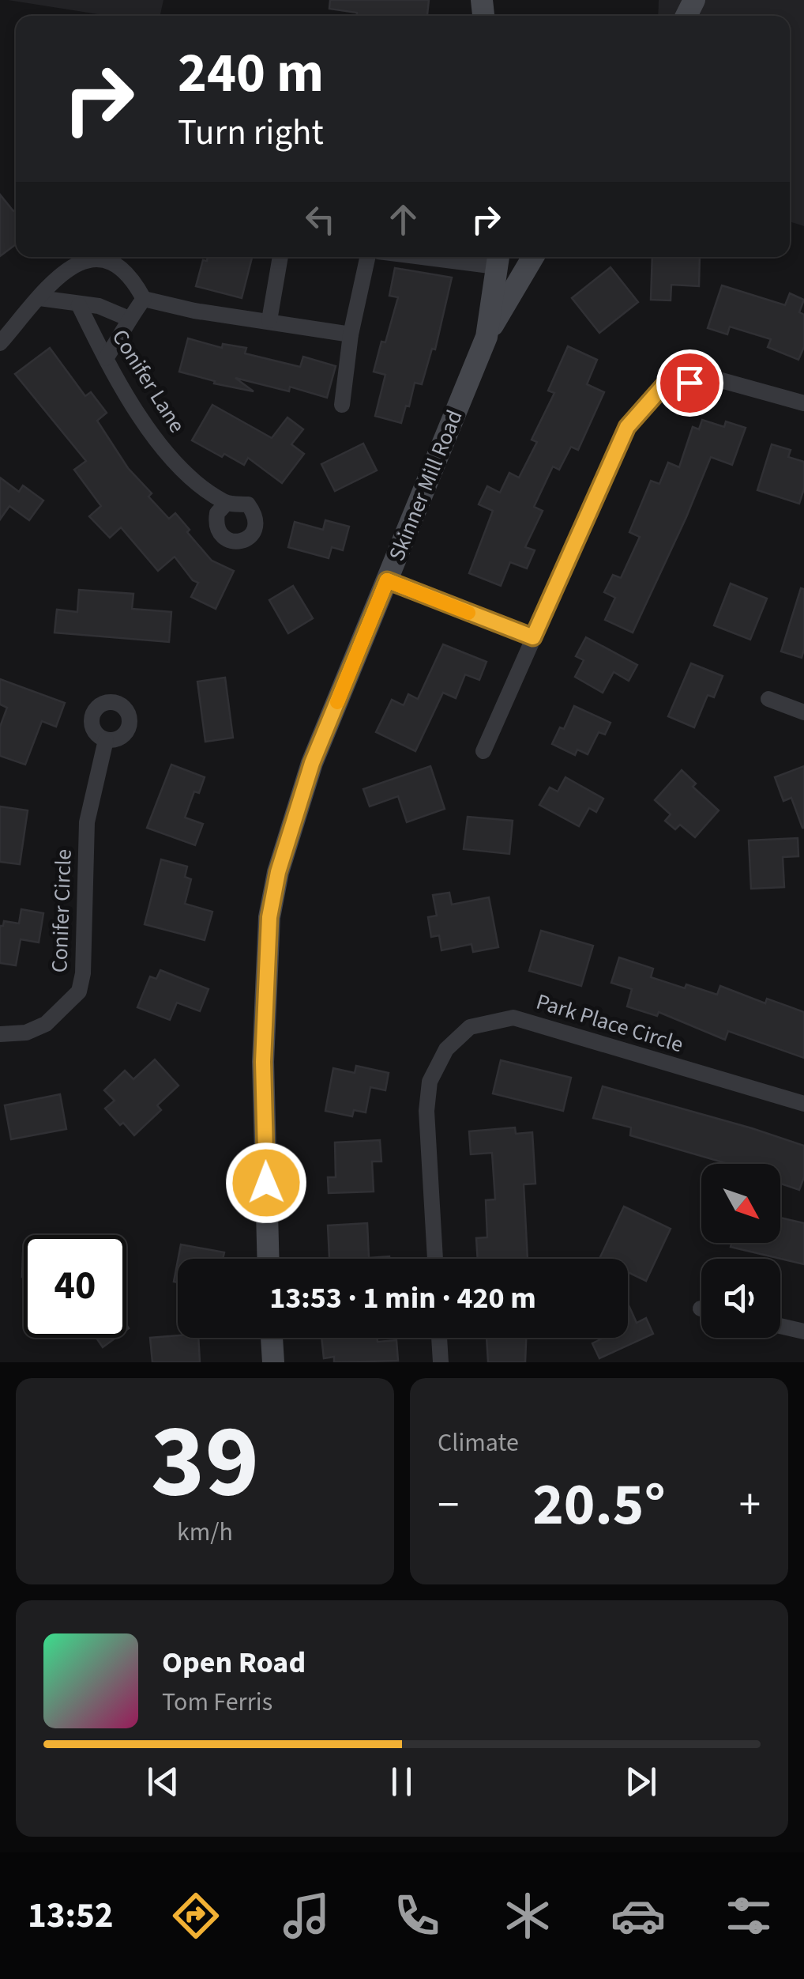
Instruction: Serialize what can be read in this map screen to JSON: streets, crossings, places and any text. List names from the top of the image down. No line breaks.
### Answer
{"streets":{"street":["Conifer Lane","Skinner Mill Road","Conifer Circle","Park Place Circle"]},"north":"bottom right","page":{"turn":["240 m","Turn right"],"limit":"40","trip":"13:53 · 1 min · 420 m","tile":[["39","km/h"],"Climate"],"heat":["−","20.5°","+"],"song":["Open Road","Tom Ferris"],"tabs":"13:52"}}
